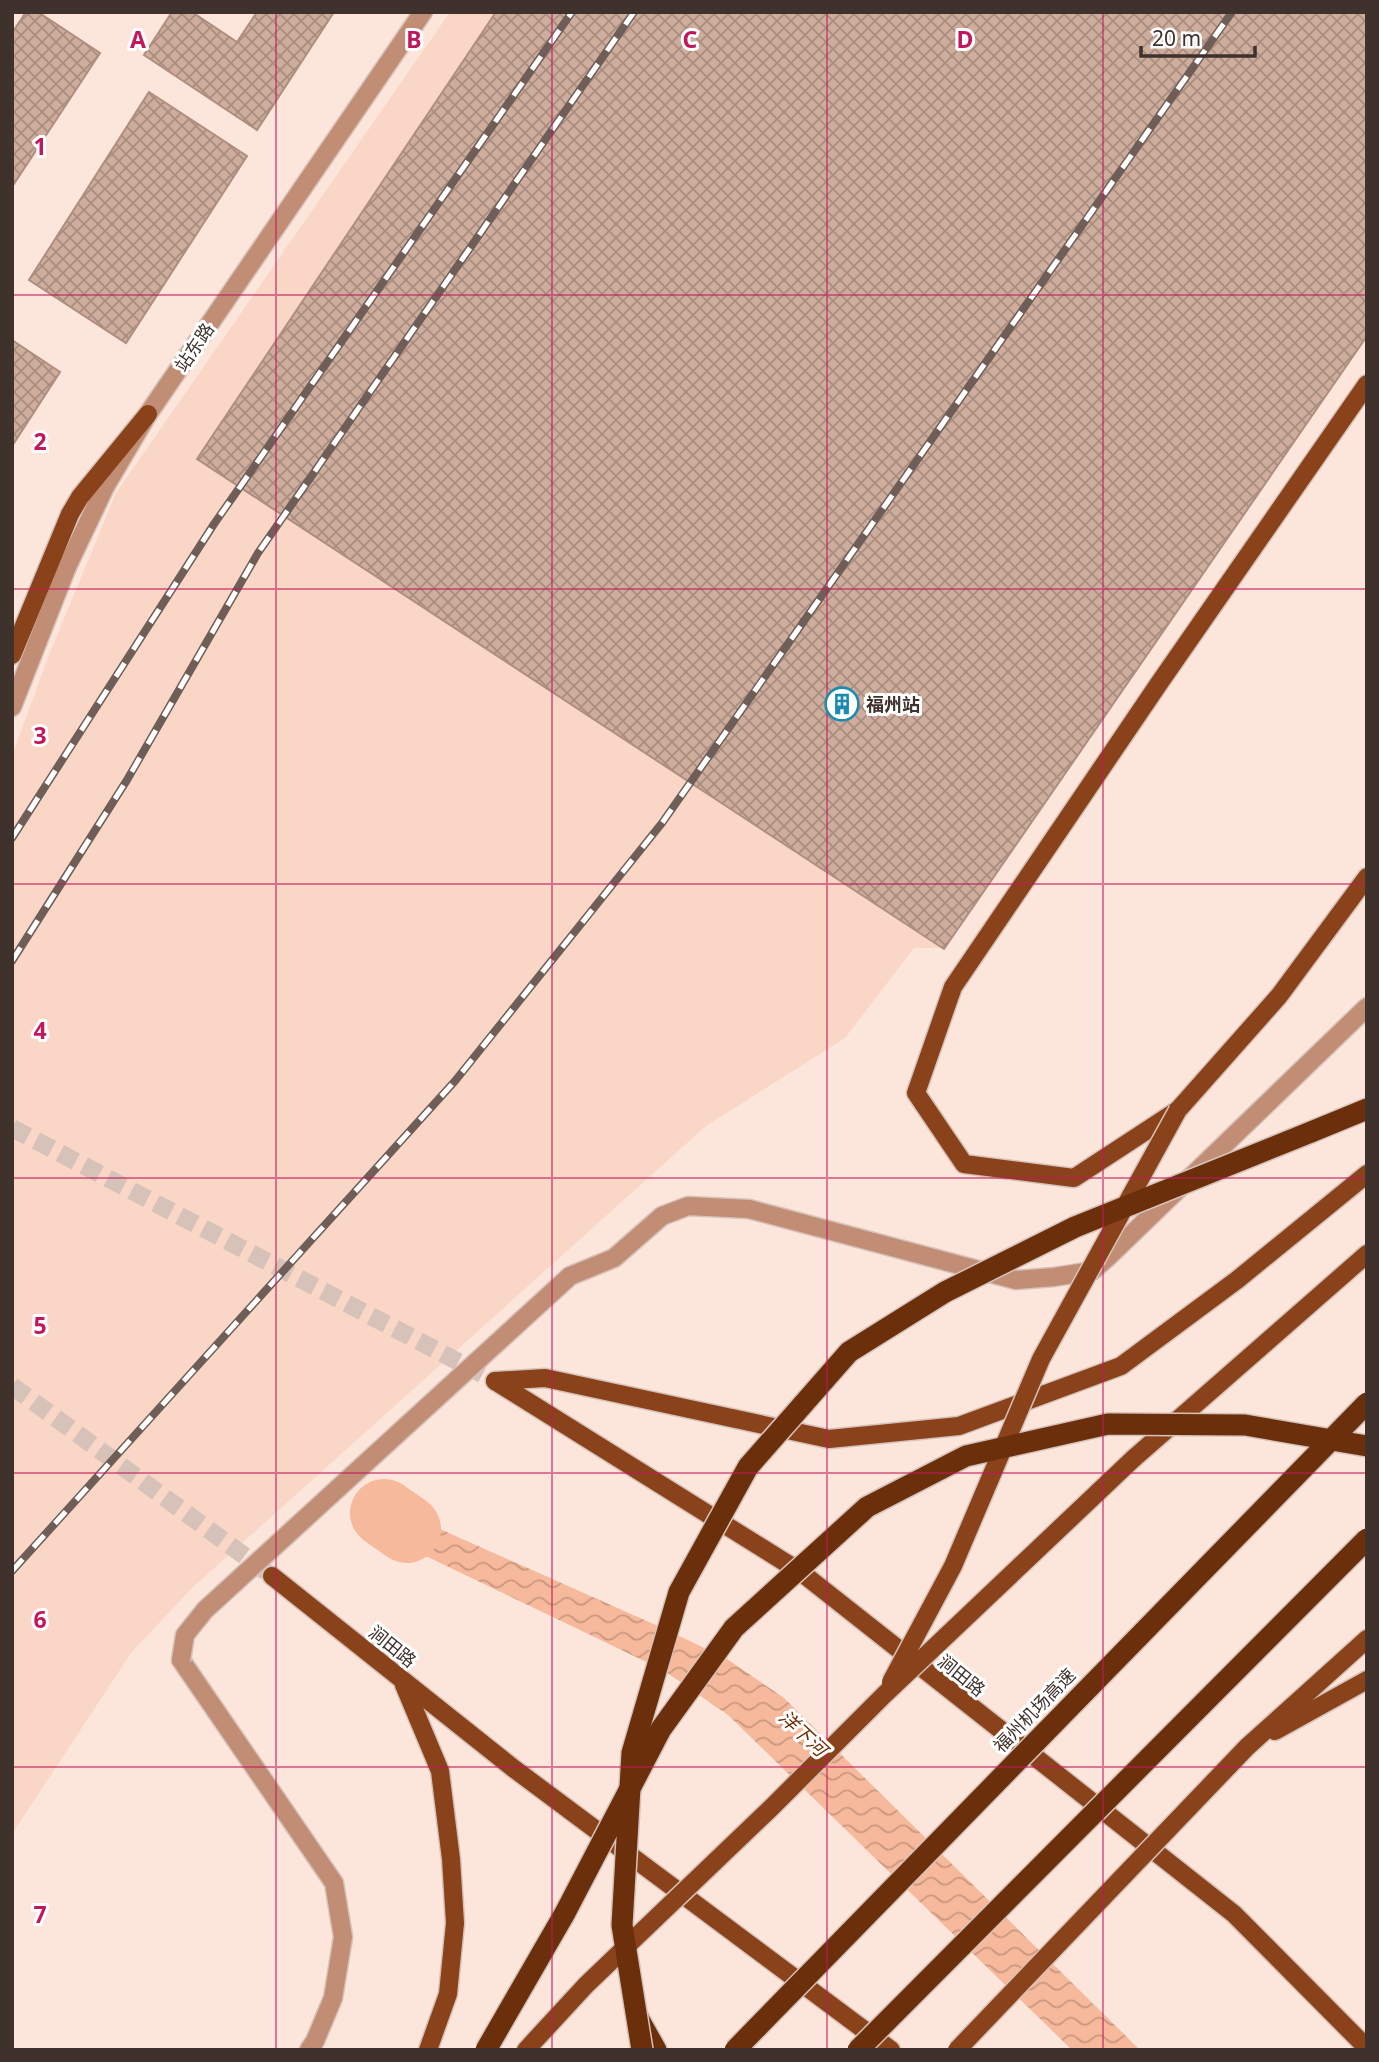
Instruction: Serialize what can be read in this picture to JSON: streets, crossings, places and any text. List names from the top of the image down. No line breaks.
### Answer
{"streets":{"highway":["福州机场高速"],"main road":["涧田路"],"street":["站东路"]},"water":["洋下河"],"places":{"building":["福州站"]},"scale_bar":"20 m","grid":{"columns":["A","B","C","D"],"rows":["1","2","3","4","5","6","7"]}}
